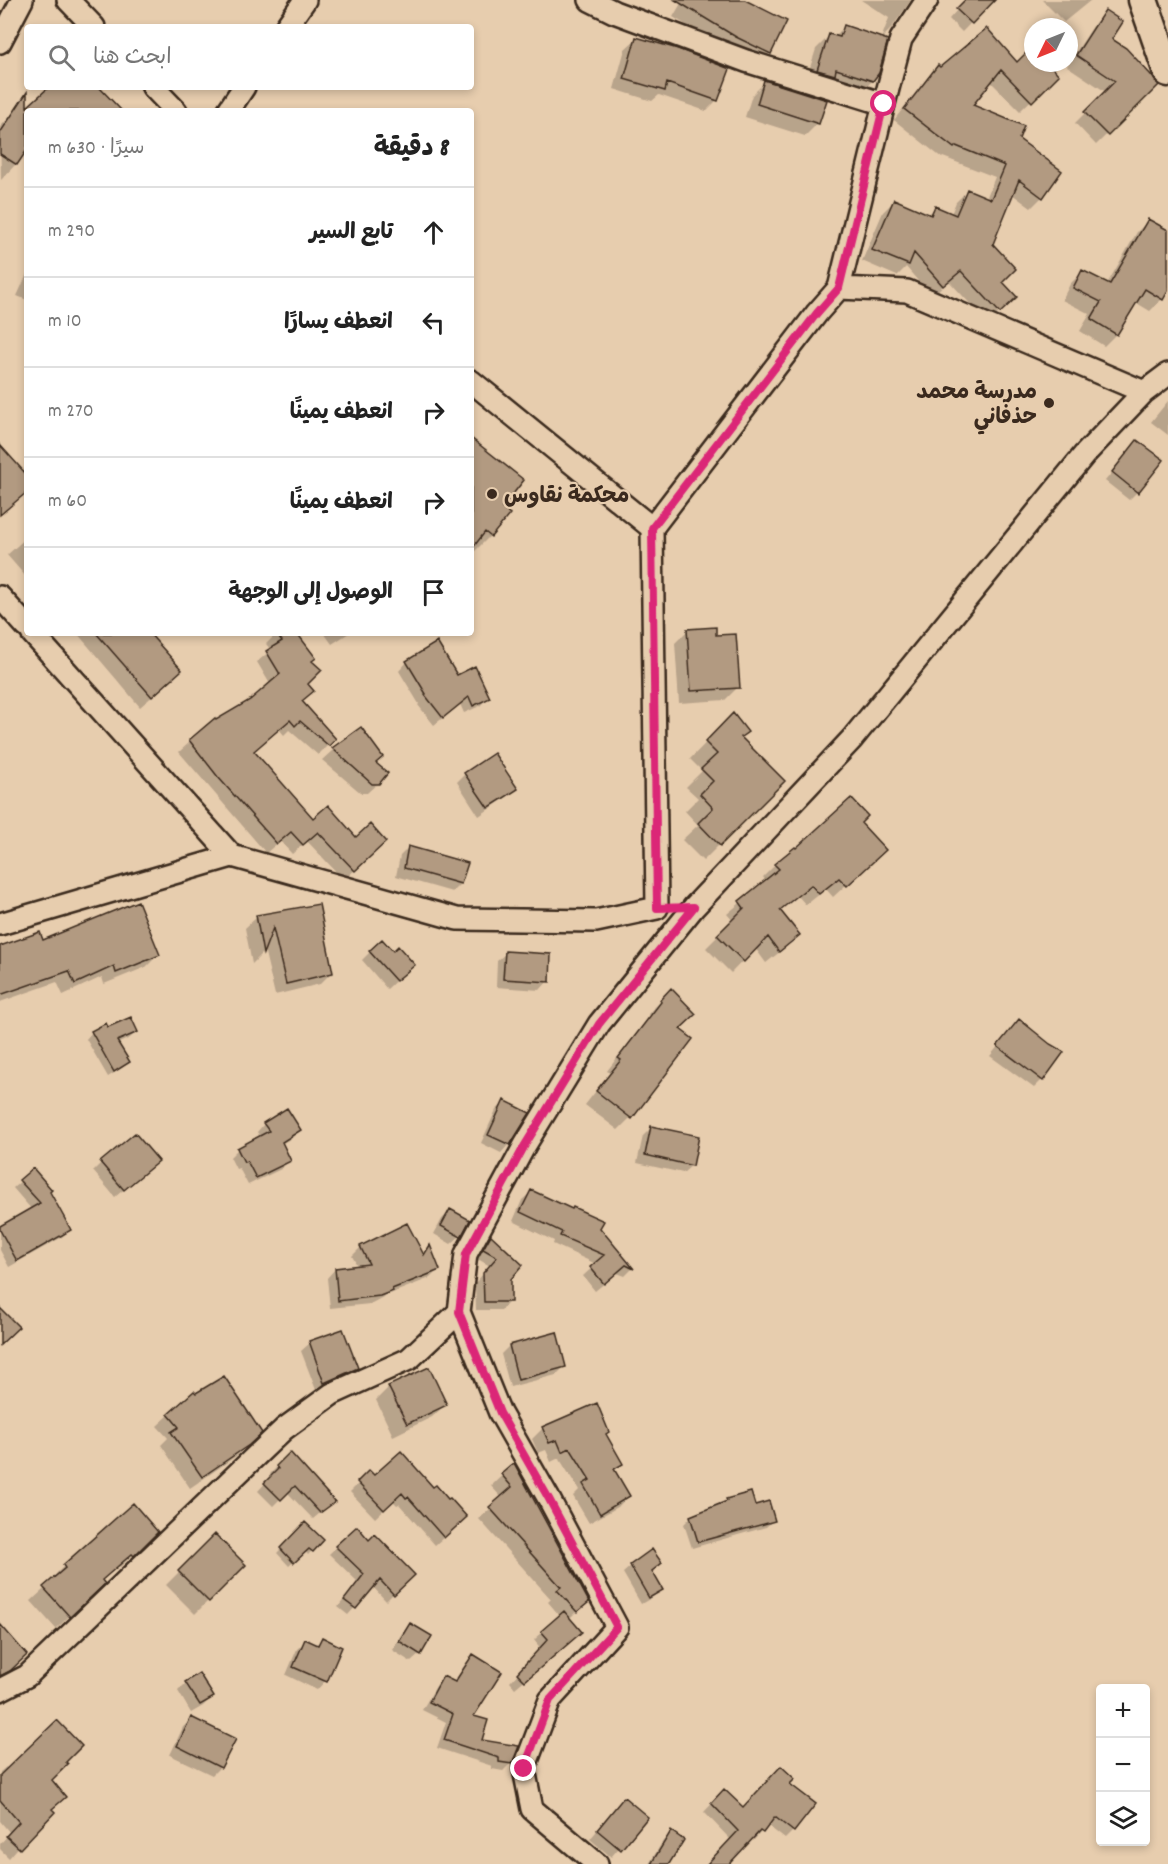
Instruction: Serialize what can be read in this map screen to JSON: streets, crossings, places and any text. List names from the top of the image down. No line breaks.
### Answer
{"places":["مدرسة محمد حذفاني","محكمة نقاوس"],"north":"bottom left","page":{"search":"ابحث هنا","heading":["8 دقيقة","سيرًا · 630 m"],"list":[["تابع السير","290 m"],["انعطف يسارًا","10 m"],["انعطف يمينًا","270 m"],["انعطف يمينًا","60 m"],"الوصول إلى الوجهة"],"map_buttons":["+","−"]}}
